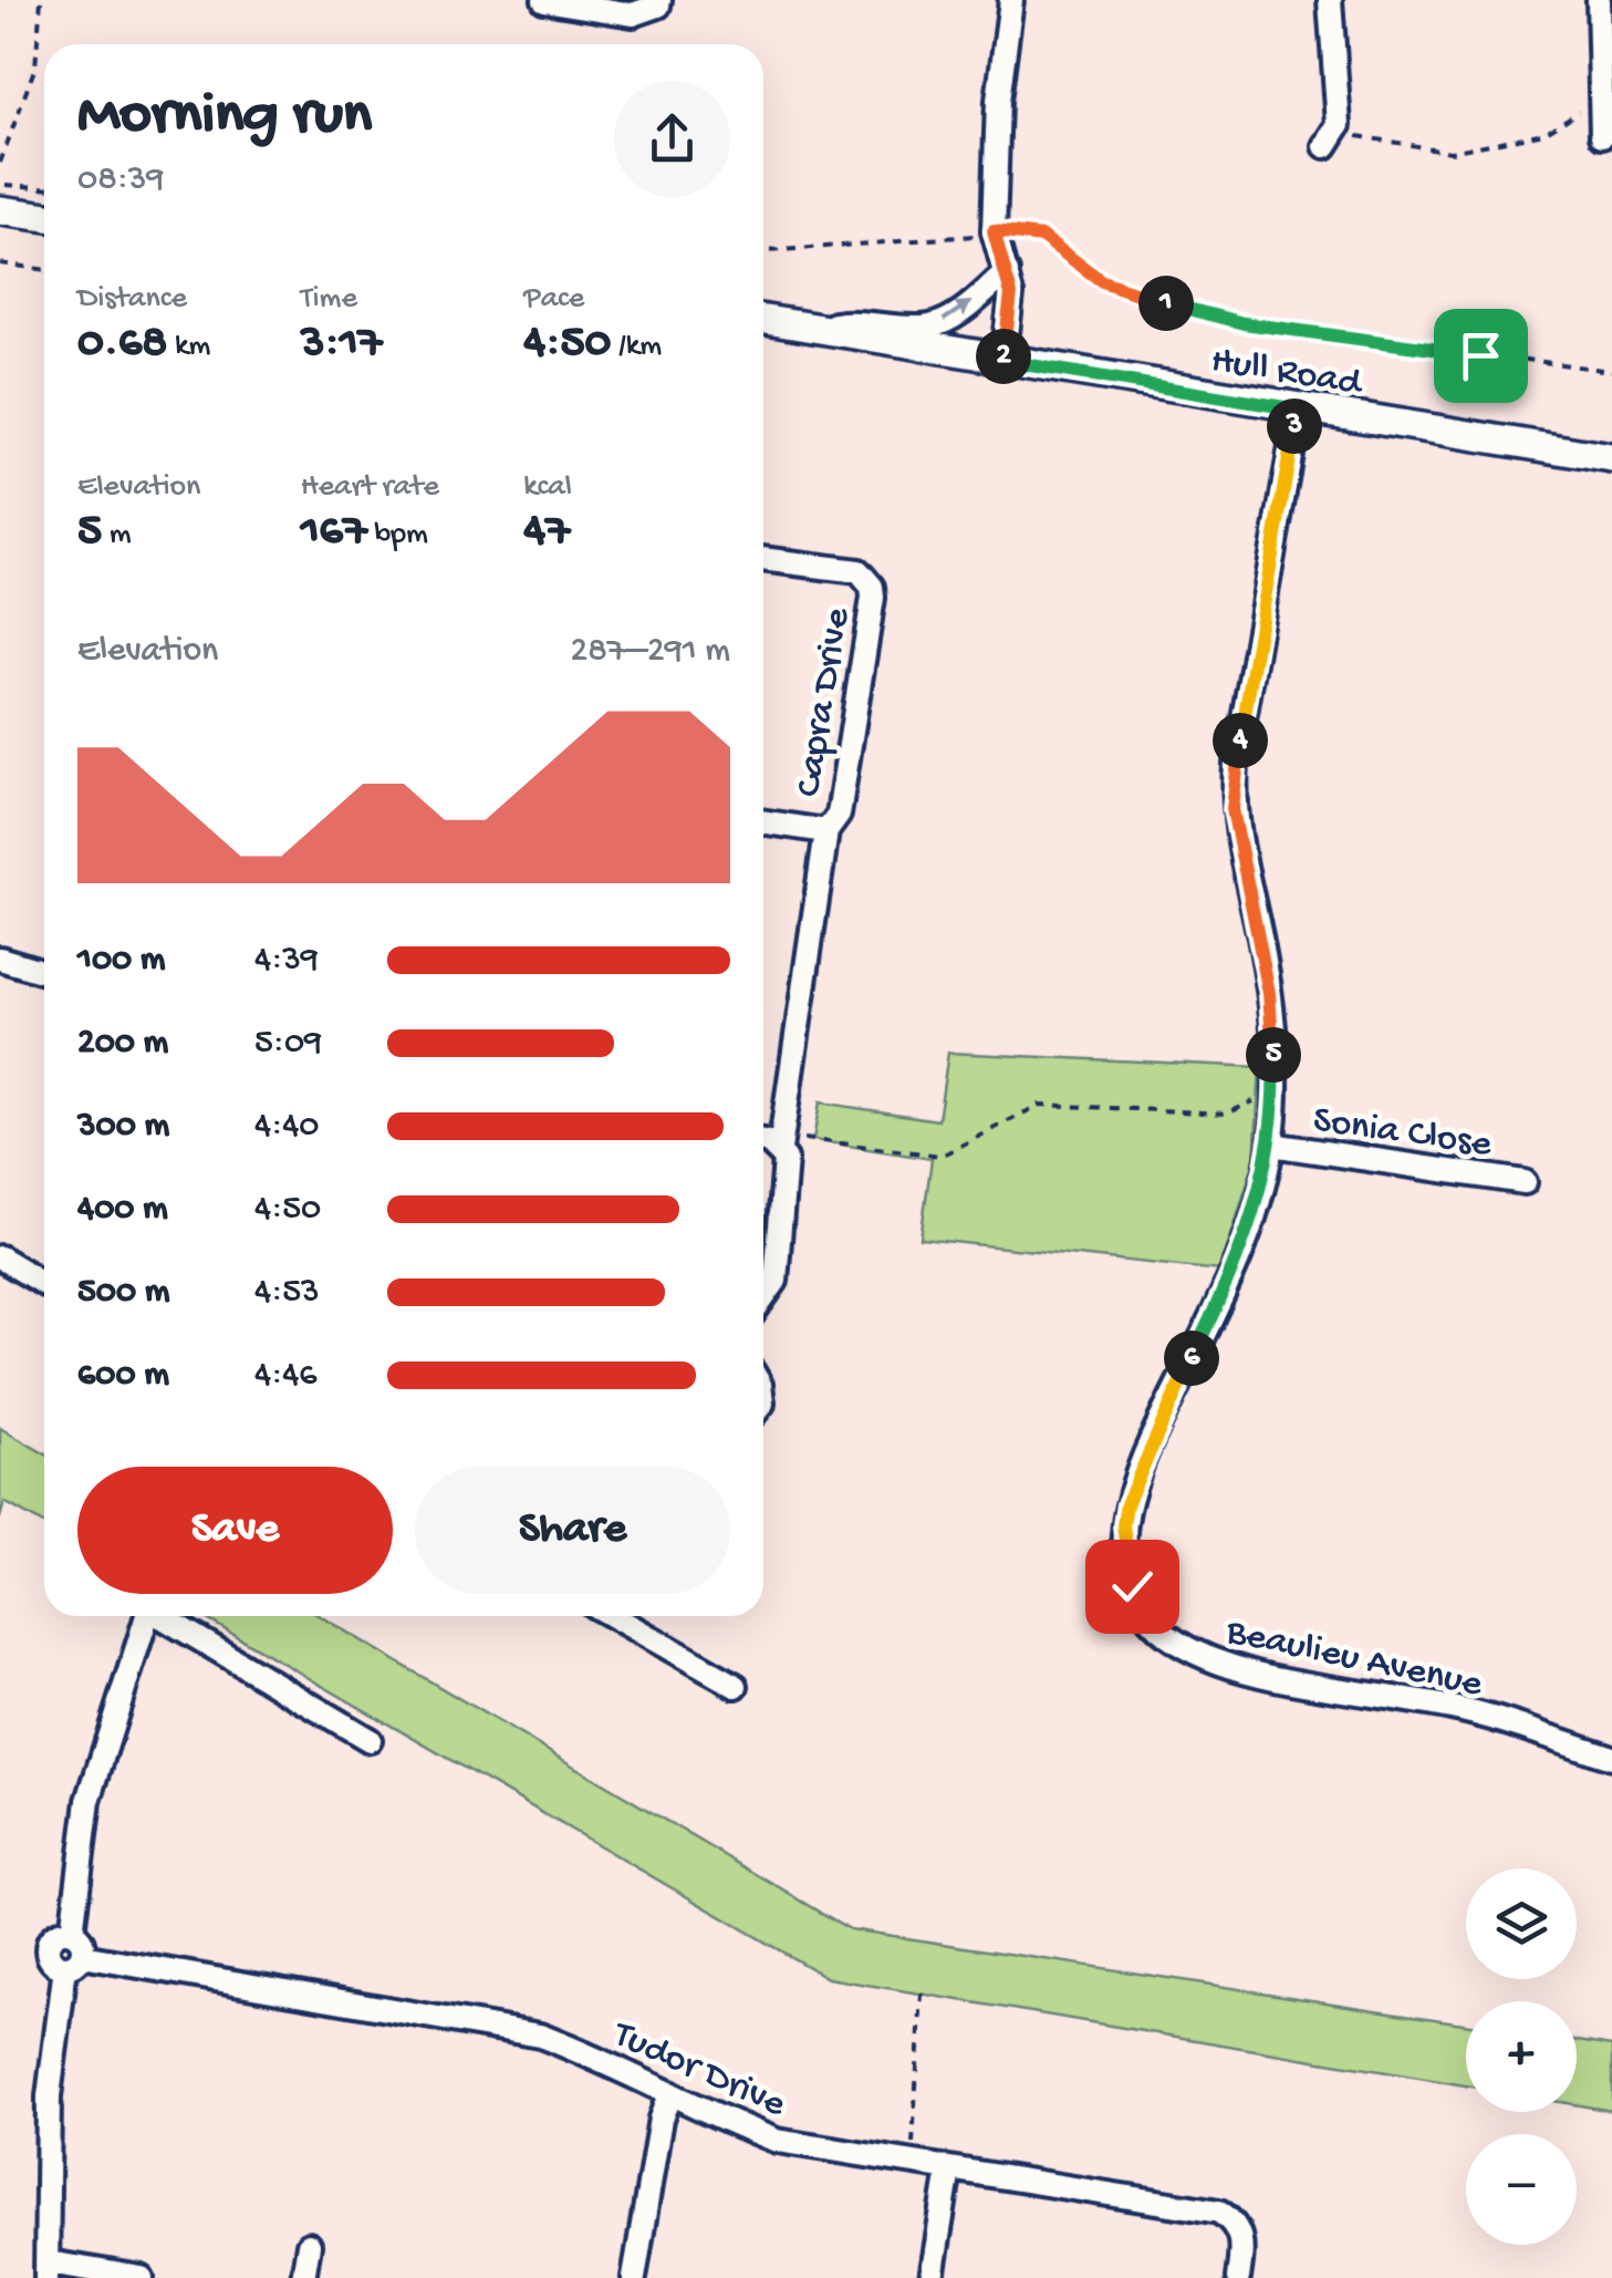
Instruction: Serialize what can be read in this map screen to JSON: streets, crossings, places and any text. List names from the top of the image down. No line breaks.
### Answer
{"streets":{"main road":["Hull Road"],"street":["Capra Drive","Sonia Close","Beaulieu Avenue","Tudor Drive"]},"crossings":[["Hull Road","Beaulieu Avenue"],["Sonia Close","Beaulieu Avenue"]],"page":{"heading":["Morning run","08:39"],"stats":[["Distance","0.68 km"],["Time","3:17"],["Pace","4:50 /km"],["Elevation","5 m"],["Heart rate","167 bpm"],["kcal","47"]],"pins":["1","2","3","4","5","6"],"chart":["Elevation","287–291 m"],"list":[{"name":"100 m","note":"4:39"},{"name":"200 m","note":"5:09"},{"name":"300 m","note":"4:40"},{"name":"400 m","note":"4:50"},{"name":"500 m","note":"4:53"},{"name":"600 m","note":"4:46"}],"buttons":["Save","Share"],"map_buttons":["+","−"]}}
